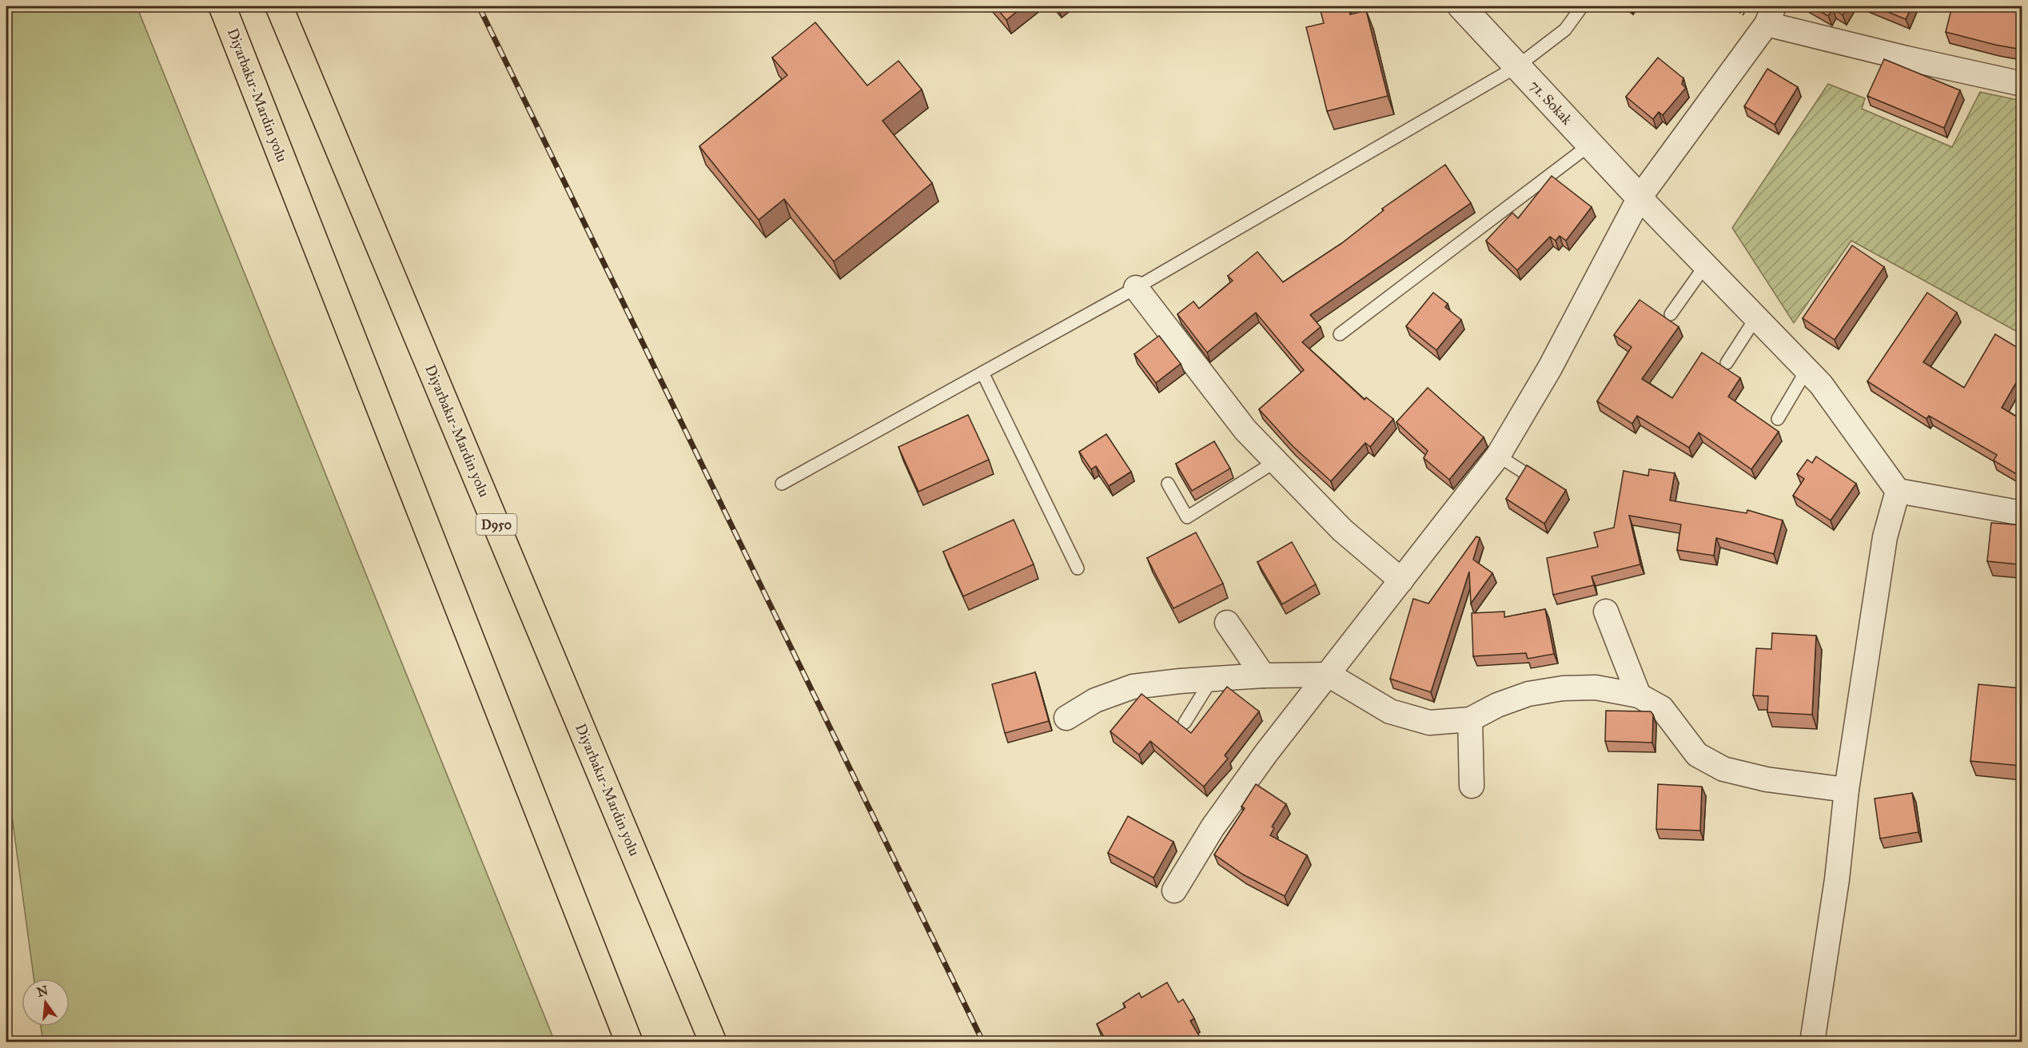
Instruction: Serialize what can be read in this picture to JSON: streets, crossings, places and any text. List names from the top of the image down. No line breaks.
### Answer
{"streets":{"highway":["Diyarbakır-Mardin yolu","D950"],"street":["71. Sokak"]},"north":"top"}
